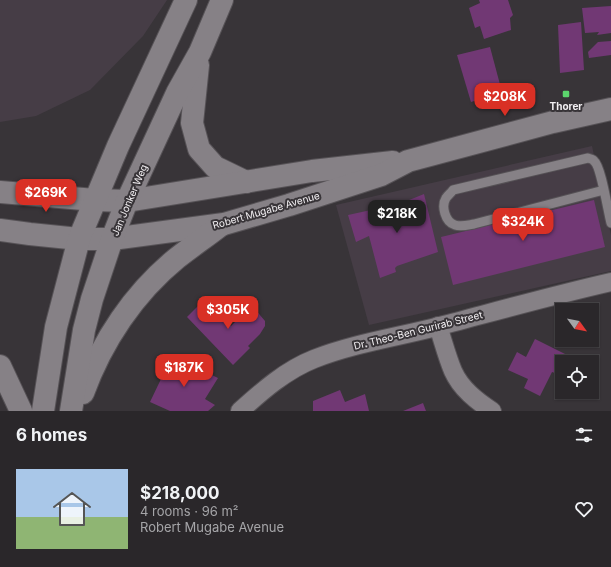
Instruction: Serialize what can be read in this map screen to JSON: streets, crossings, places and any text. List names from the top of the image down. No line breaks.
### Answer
{"streets":{"main road":["Jan Jonker Weg","Robert Mugabe Avenue"],"street":["Dr. Theo-Ben Gurirab Street"]},"crossings":[["Jan Jonker Weg","Robert Mugabe Avenue"]],"places":{"transit":["Thorer"]},"north":"bottom right","page":{"price":["$208K","$269K","$218K","$324K","$305K","$187K"],"heading":"6 homes","list":[{"name":"$218,000","note":"4 rooms · 96 m² · Robert Mugabe Avenue"}]}}
